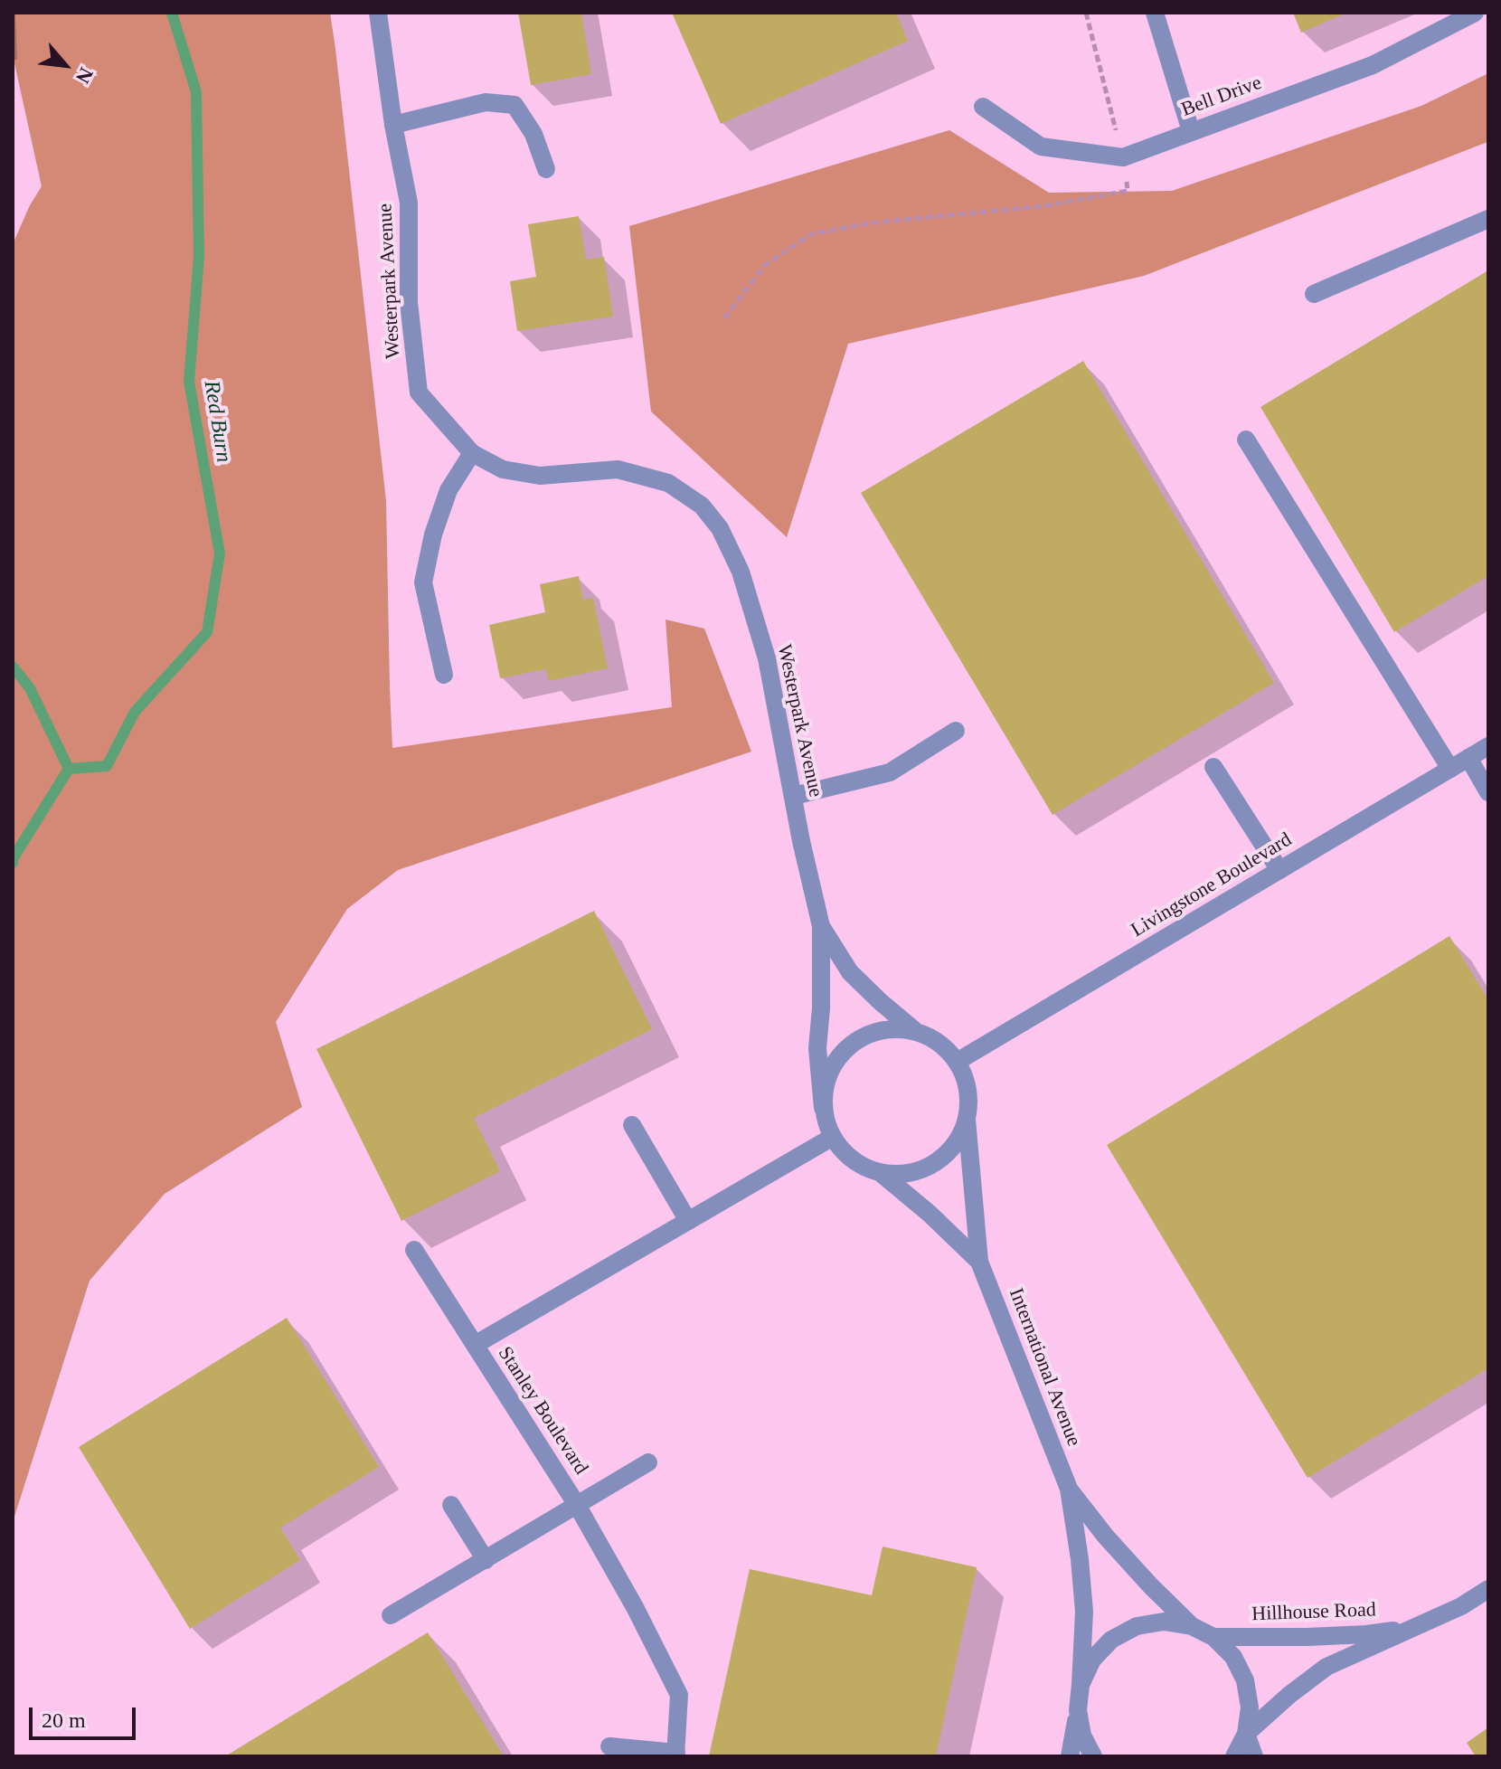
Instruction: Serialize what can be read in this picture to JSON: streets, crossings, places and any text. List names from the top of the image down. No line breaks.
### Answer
{"streets":{"street":["Bell Drive","Westerpark Avenue","Livingstone Boulevard","International Avenue","Stanley Boulevard","Hillhouse Road"]},"crossings":[["Westerpark Avenue","Livingstone Boulevard"],["Westerpark Avenue","International Avenue"],["Westerpark Avenue","Stanley Boulevard"],["Livingstone Boulevard","International Avenue"],["Livingstone Boulevard","Stanley Boulevard"],["International Avenue","Stanley Boulevard"]],"water":["Red Burn"],"scale_bar":"20 m","north":"bottom right"}
